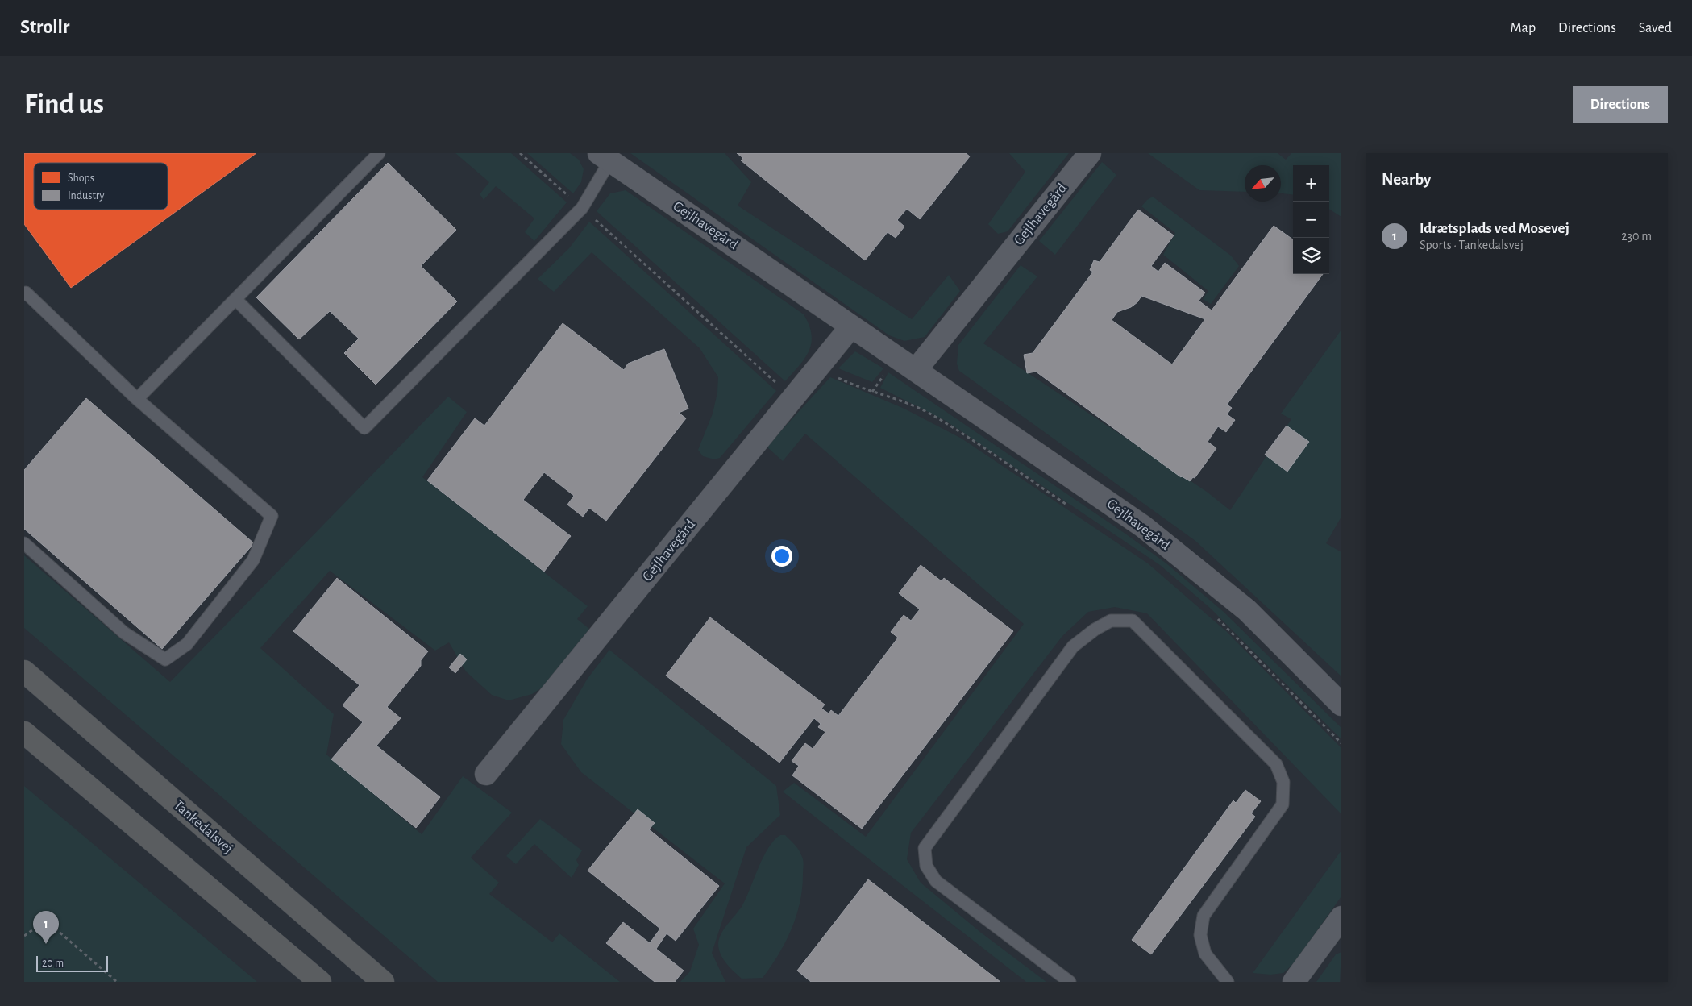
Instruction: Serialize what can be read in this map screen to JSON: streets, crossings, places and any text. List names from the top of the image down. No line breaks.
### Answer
{"streets":{"highway":["Tankedalsvej"],"street":["Gejlhavegård"]},"legend":["Shops","Industry"],"scale_bar":"20 m","north":"bottom left","page":{"header":"Strollr","nav":["Map","Directions","Saved"],"buttons":"Directions","title":"Find us","heading":"Nearby","map_buttons":["+","−"],"list":[{"mark":"1","name":"Idrætsplads ved Mosevej","note":"Sports · Tankedalsvej","value":"230 m"}],"pins":"1","scale":"20 m"}}
